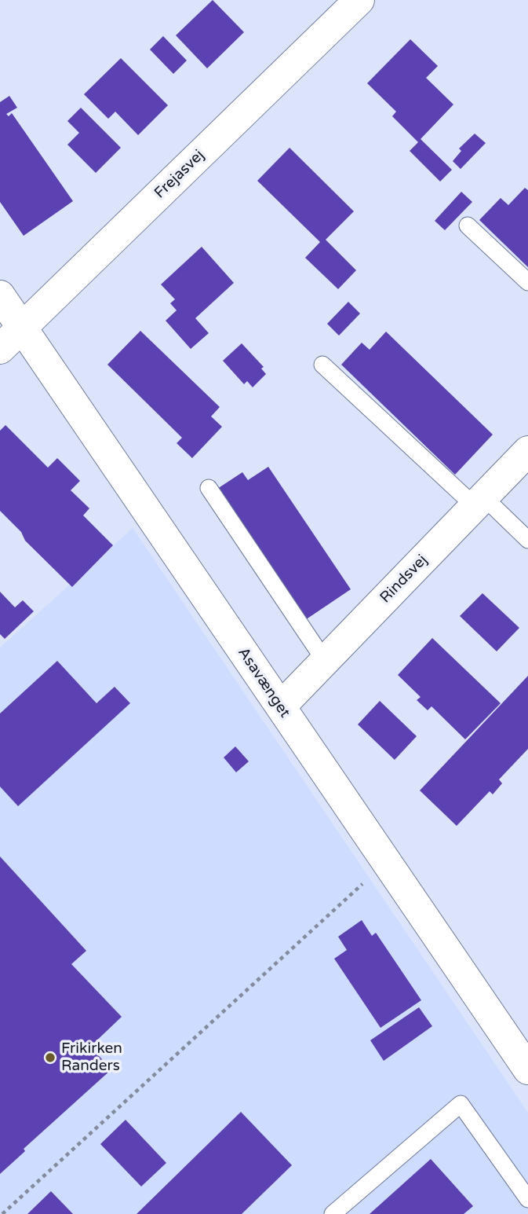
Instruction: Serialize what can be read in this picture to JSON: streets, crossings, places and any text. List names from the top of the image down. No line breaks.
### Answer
{"streets":{"street":["Frejasvej","Rindsvej","Asavænget"]},"crossings":[["Frejasvej","Asavænget"],["Rindsvej","Asavænget"]],"places":["Frikirken Randers"]}
